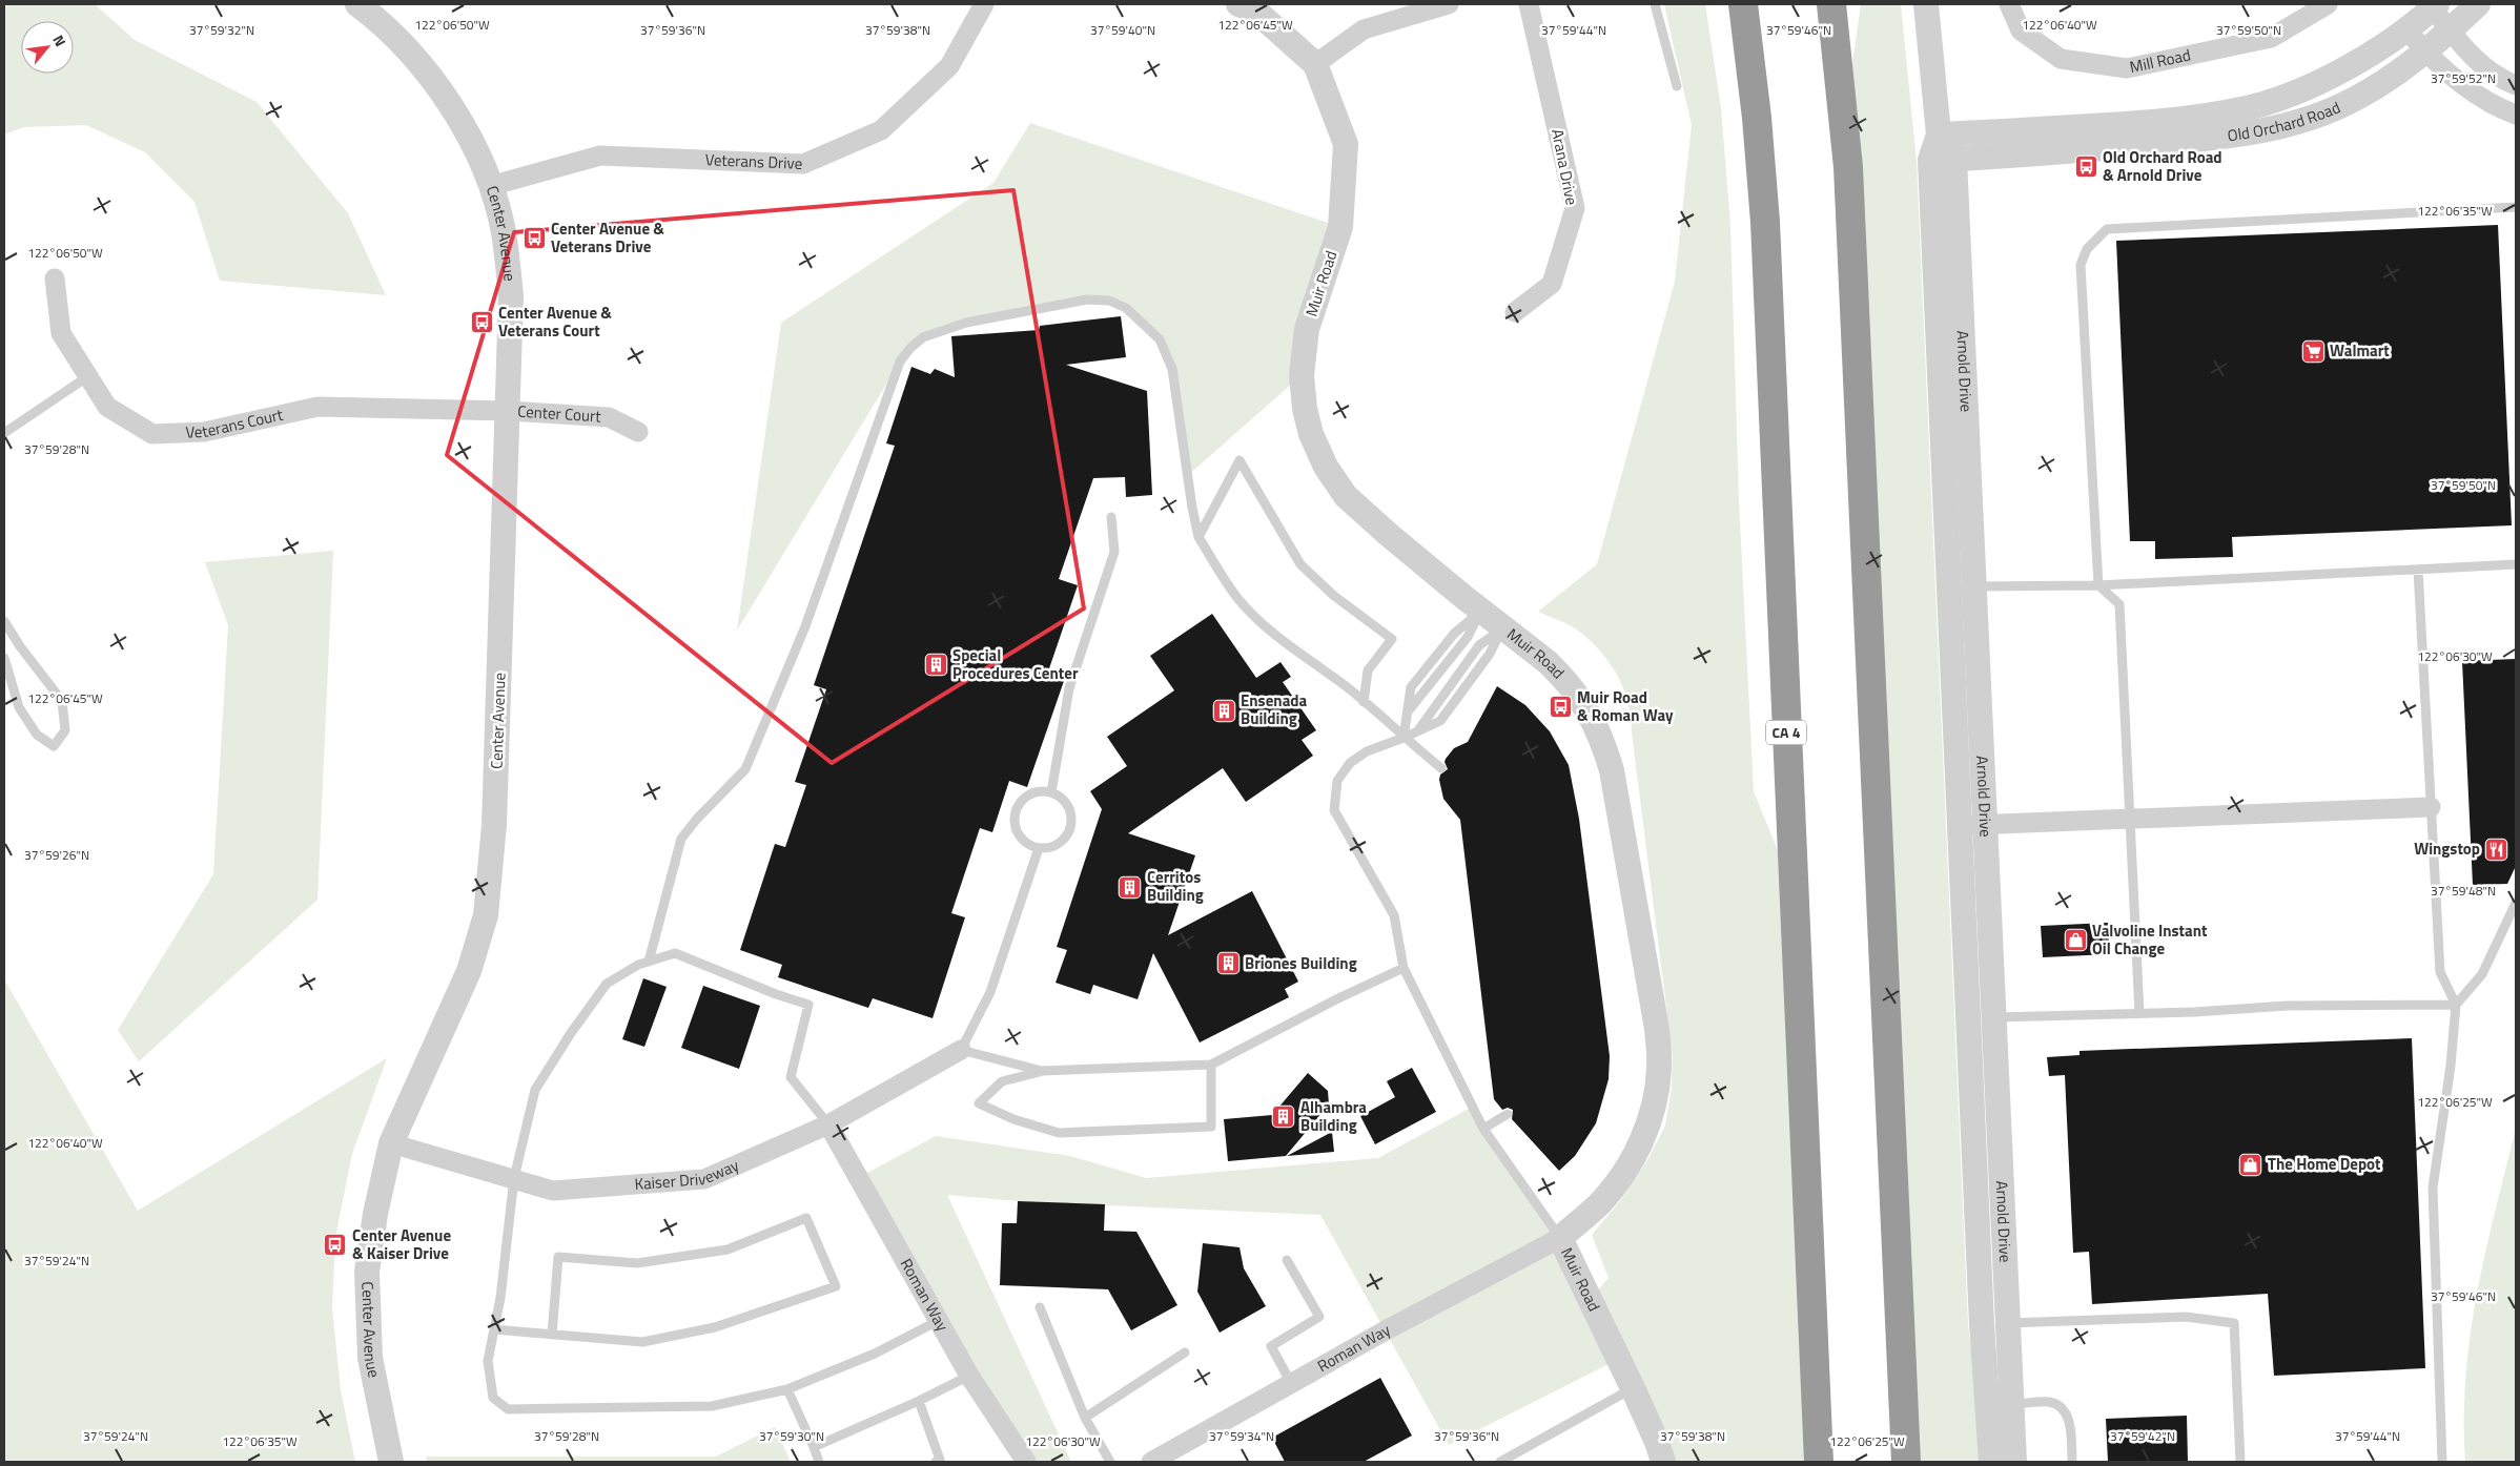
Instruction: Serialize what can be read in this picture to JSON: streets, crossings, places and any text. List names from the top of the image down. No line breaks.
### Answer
{"streets":{"highway":["CA 4"],"street":["Mill Road","Old Orchard Road","Veterans Drive","Arana Drive","Center Avenue","Muir Road","Arnold Drive","Center Court","Veterans Court","Kaiser Driveway","Roman Way"]},"crossings":[["Old Orchard Road","Arnold Drive"],["Veterans Drive","Center Avenue"],["Center Avenue","Center Court"],["Center Avenue","Veterans Court"],["Center Avenue","Kaiser Driveway"],["Muir Road","Roman Way"],["Center Court","Veterans Court"],["Kaiser Driveway","Roman Way"]],"places":{"bus stop":["Old Orchard Road & Arnold Drive","Center Avenue & Veterans Drive","Center Avenue & Veterans Court","Muir Road & Roman Way","Center Avenue & Kaiser Drive"],"supermarket":["Walmart"],"building":["Special Procedures Center","Ensenada Building","Cerritos Building","Briones Building","Alhambra Building"],"restaurant":["Wingstop"],"shop":["Valvoline Instant Oil Change","The Home Depot"]},"north":"top right","coordinates":["122°06'50\"W","122°06'45\"W","122°06'40\"W","37°59'32\"N","37°59'36\"N","37°59'38\"N","37°59'40\"N","37°59'44\"N","37°59'46\"N","37°59'50\"N","37°59'52\"N","122°06'35\"W","37°59'28\"N","122°06'30\"W","37°59'26\"N","37°59'48\"N","122°06'25\"W","37°59'24\"N","37°59'30\"N","37°59'34\"N","37°59'42\"N"]}
